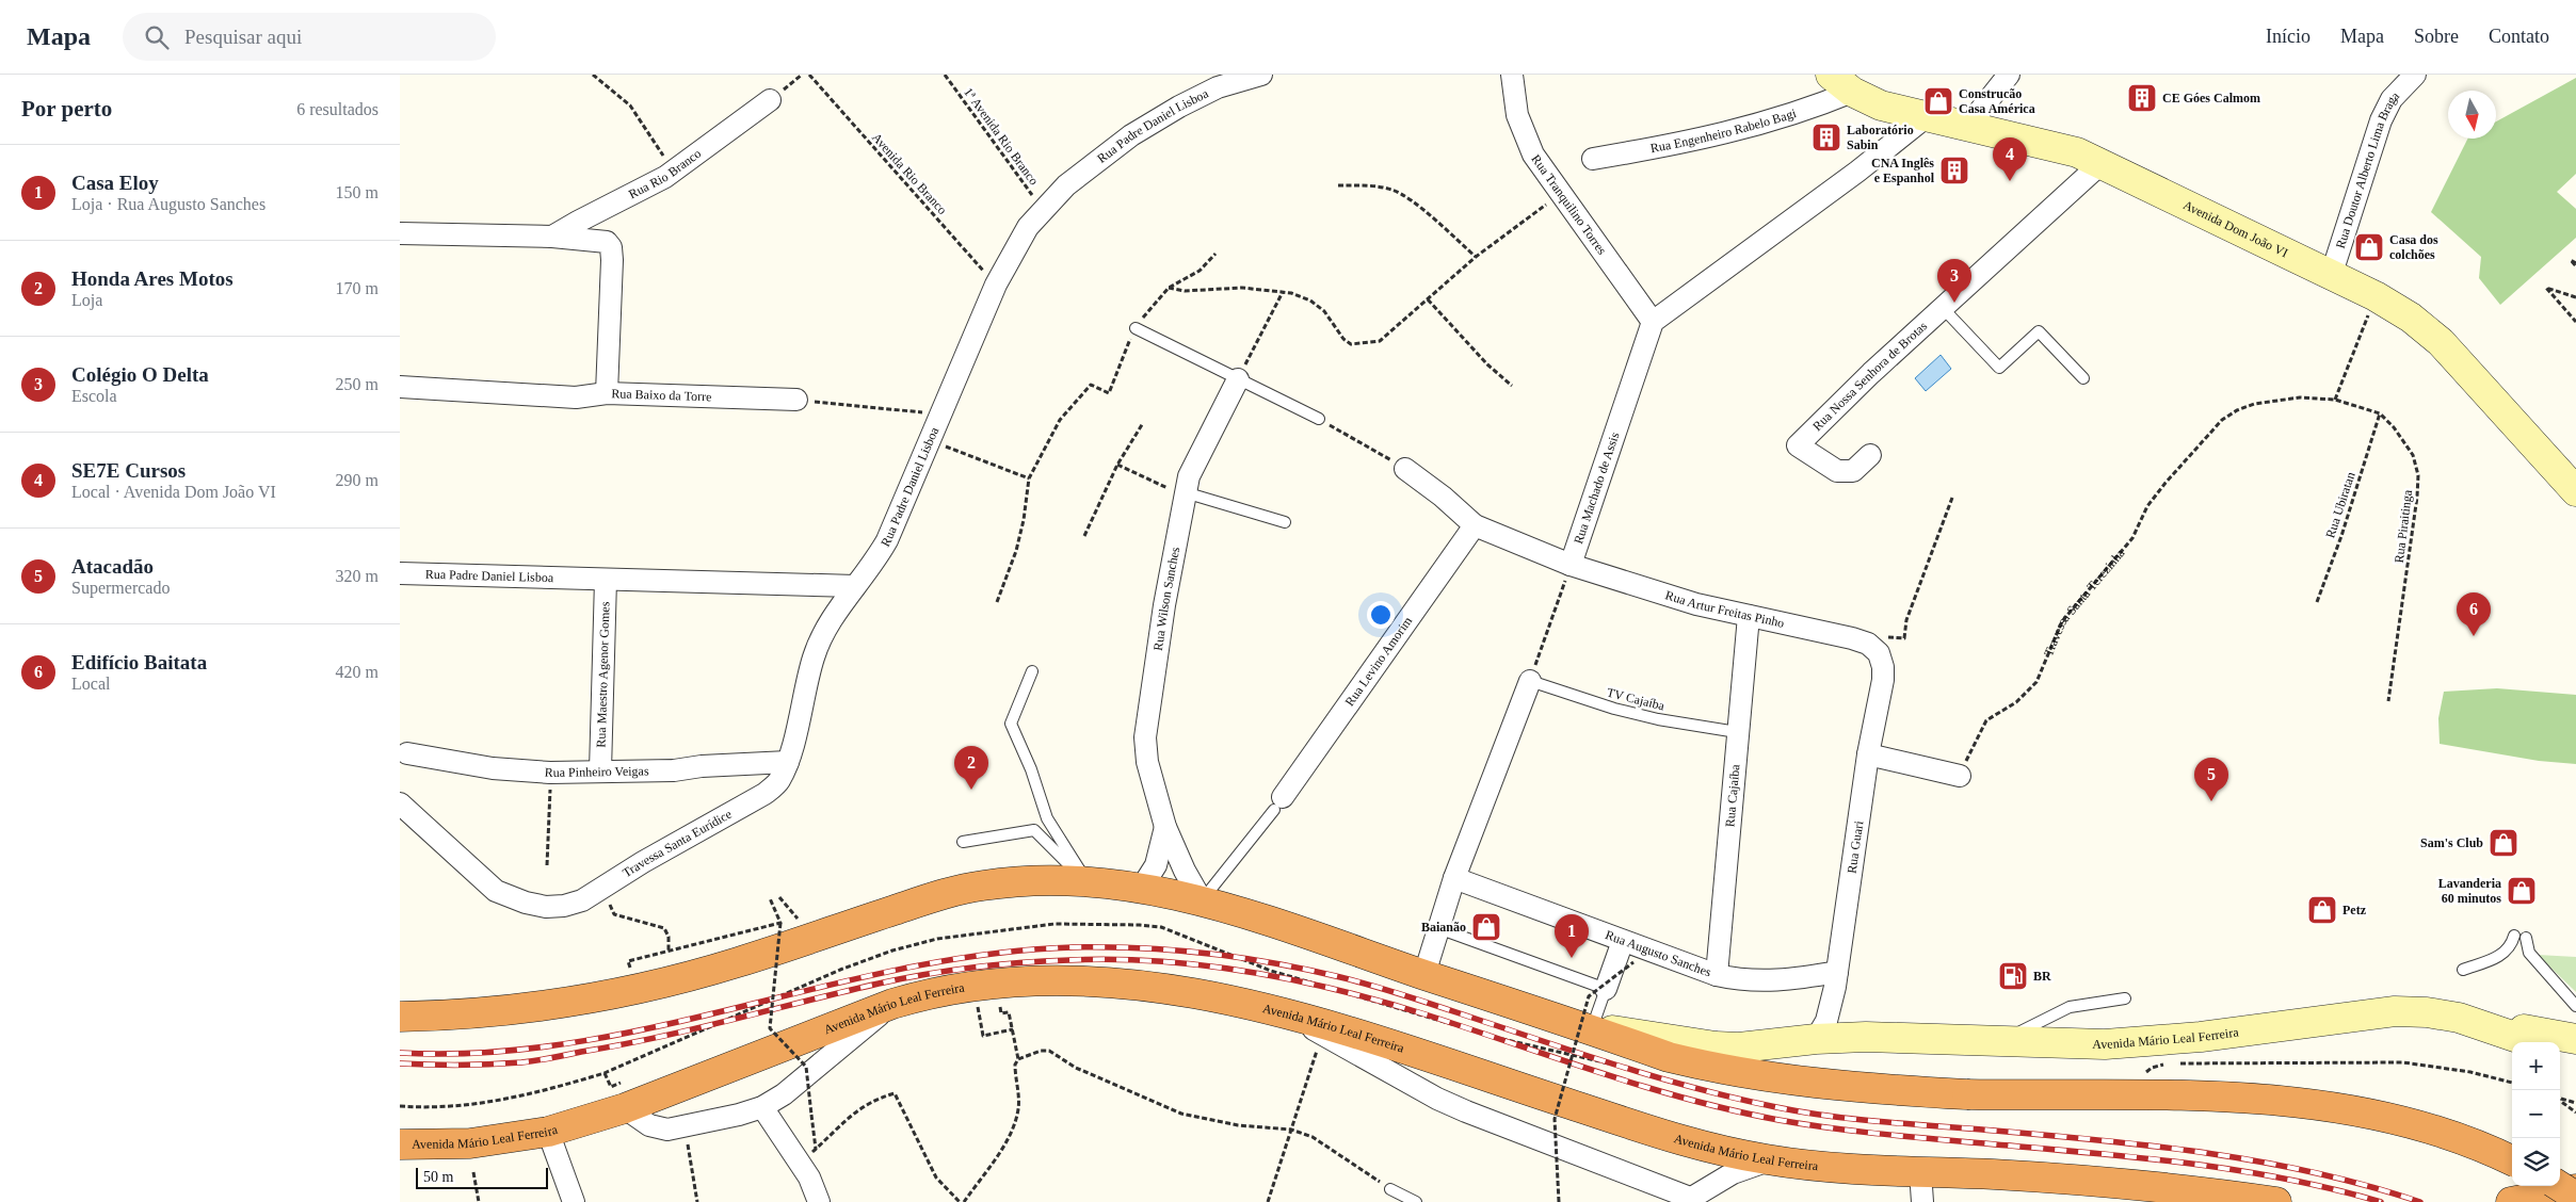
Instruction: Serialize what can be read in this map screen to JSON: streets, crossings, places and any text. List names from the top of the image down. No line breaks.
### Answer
{"streets":{"highway":["Avenida Mário Leal Ferreira"],"main road":["Avenida Dom João VI"],"street":["Rua Padre Daniel Lisboa","Rua Engenheiro Rabelo Bagi","Rua Doutor Alberto Lima Braga","Rua Rio Branco","Rua Tranquilino Torres","Rua Nossa Senhora de Brotas","Rua Baixo da Torre","Rua Machado de Assis","Rua Wilson Sanches","Rua Artur Freitas Pinho","Rua Levino Amorim","Rua Maestro Agenor Gomes","Rua Pinheiro Veigas","Rua Cajaíba","Travessa Santa Eurídice","Rua Guari","Rua Augusto Sanches"],"lane":["TV Cajaíba"],"path":["1ª Avenida Rio Branco","Avenida Rio Branco","Rua Ubiratan","Rua Piraitinga","Travessa Santa Terezinha"]},"crossings":[["Rua Padre Daniel Lisboa","1ª Avenida Rio Branco"],["Rua Padre Daniel Lisboa","Avenida Rio Branco"],["Rua Padre Daniel Lisboa","Rua Maestro Agenor Gomes"],["Rua Padre Daniel Lisboa","Travessa Santa Eurídice"],["Rua Engenheiro Rabelo Bagi","Avenida Dom João VI"],["Rua Doutor Alberto Lima Braga","Avenida Dom João VI"],["Rua Rio Branco","Rua Baixo da Torre"],["Rua Tranquilino Torres","Rua Machado de Assis"],["Avenida Dom João VI","Rua Nossa Senhora de Brotas"],["Rua Machado de Assis","Rua Artur Freitas Pinho"],["Rua Ubiratan","Rua Piraitinga"],["Rua Wilson Sanches","Avenida Mário Leal Ferreira"],["Rua Artur Freitas Pinho","Rua Cajaíba"],["Rua Artur Freitas Pinho","Rua Guari"],["Rua Maestro Agenor Gomes","Rua Pinheiro Veigas"],["TV Cajaíba","Rua Cajaíba"],["Rua Pinheiro Veigas","Travessa Santa Eurídice"],["Rua Cajaíba","Rua Augusto Sanches"],["Rua Guari","Rua Augusto Sanches"],["Rua Guari","Avenida Mário Leal Ferreira"]],"places":{"building":["CE Góes Calmom","Laboratório Sabin","CNA Inglês e Espanhol"],"shop":["Construcão Casa América","Casa dos colchões","Sam's Club","Lavanderia 60 minutos","Petz","Baianão"],"fuel station":["BR"]},"scale_bar":"50 m","north":"bottom","page":{"header":"Mapa","search":"Pesquisar aqui","nav":["Início","Mapa","Sobre","Contato"],"heading":["Por perto","6 resultados"],"pins":["4","3","6","2","5","1"],"list":[{"mark":"1","name":"Casa Eloy","note":"Loja · Rua Augusto Sanches","value":"150 m"},{"mark":"2","name":"Honda Ares Motos","note":"Loja","value":"170 m"},{"mark":"3","name":"Colégio O Delta","note":"Escola","value":"250 m"},{"mark":"4","name":"SE7E Cursos","note":"Local · Avenida Dom João VI","value":"290 m"},{"mark":"5","name":"Atacadão","note":"Supermercado","value":"320 m"},{"mark":"6","name":"Edifício Baitata","note":"Local","value":"420 m"}],"map_buttons":["+","−"],"scale":"50 m"}}
